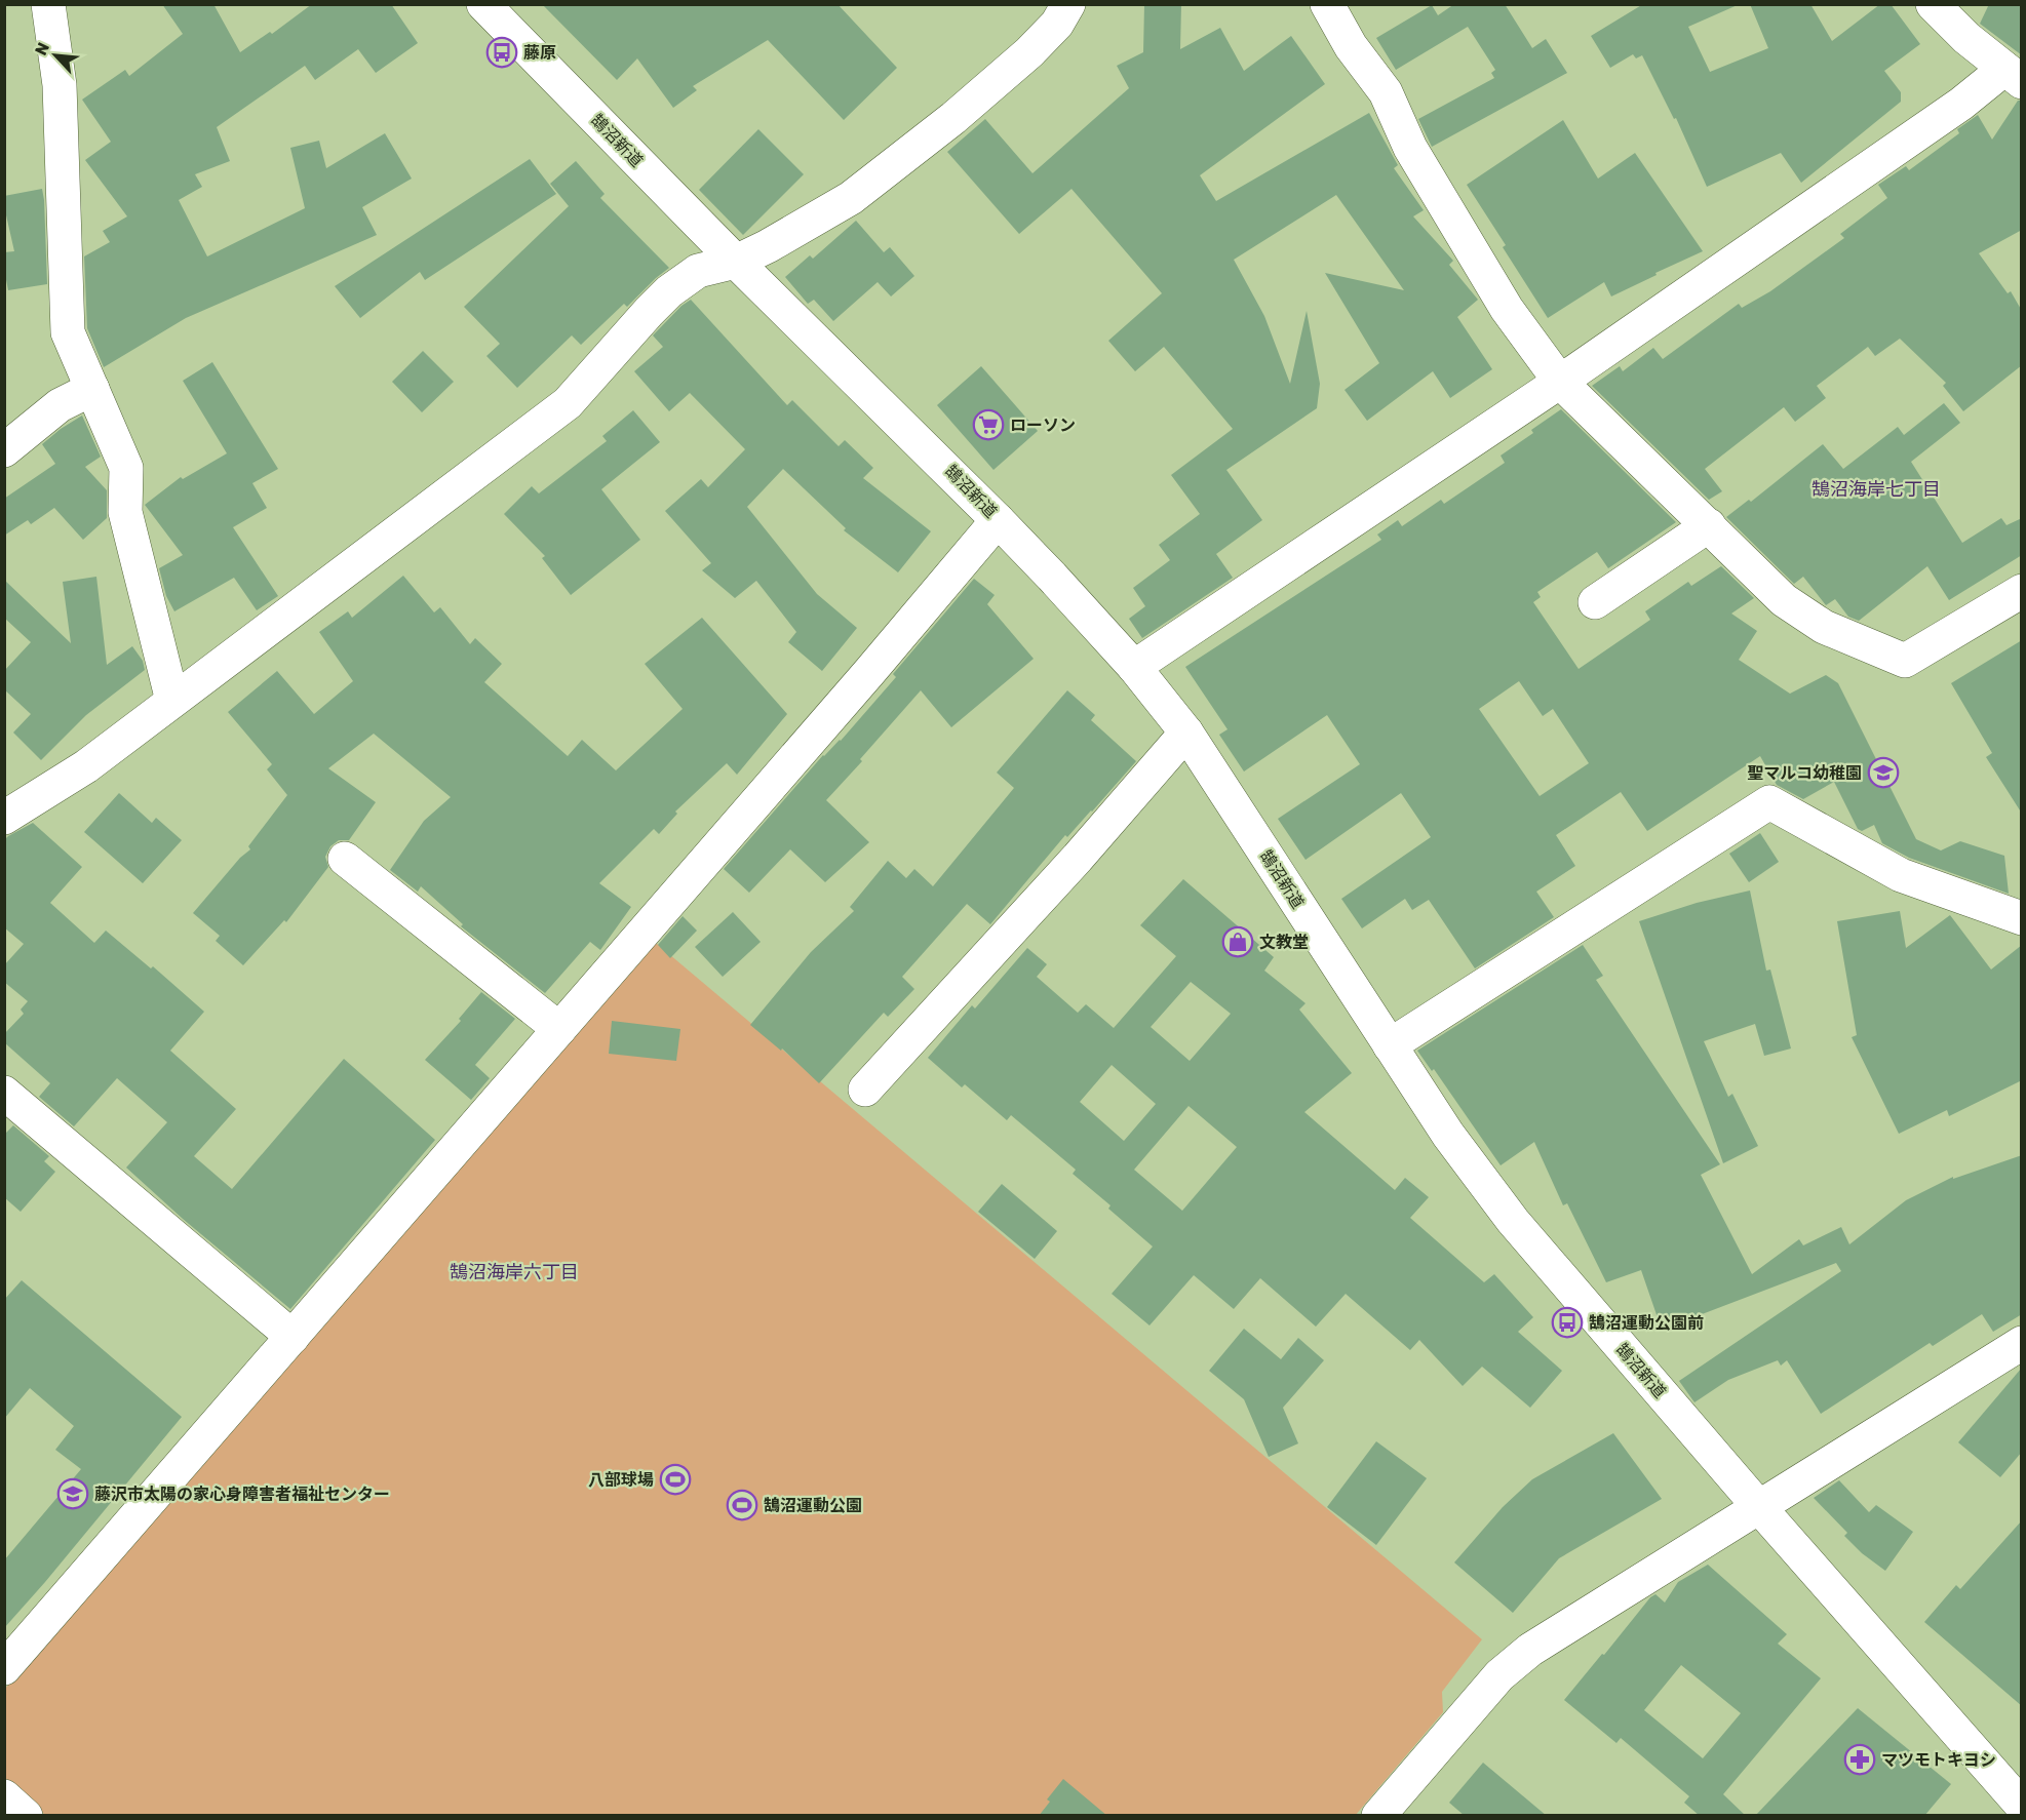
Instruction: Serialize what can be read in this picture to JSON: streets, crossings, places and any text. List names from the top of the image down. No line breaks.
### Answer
{"streets":{"street":["鵠沼新道"]},"districts":["鵠沼海岸七丁目","鵠沼海岸六丁目"],"places":{"bus stop":["藤原","鵠沼運動公園前"],"supermarket":["ローソン"],"school or university":["聖マルコ幼稚園","藤沢市太陽の家心身障害者福祉センター"],"shop":["文教堂"],"sports":["八部球場","鵠沼運動公園"],"pharmacy":["マツモトキヨシ"]},"north":"top left"}
